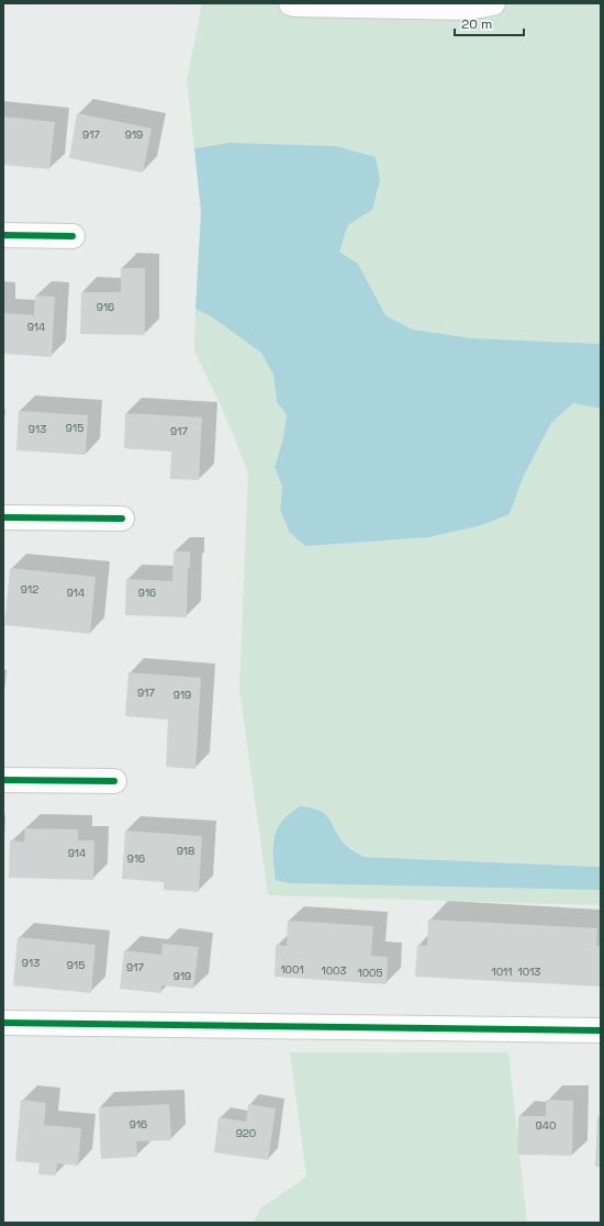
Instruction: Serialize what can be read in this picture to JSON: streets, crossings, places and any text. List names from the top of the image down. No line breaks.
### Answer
{"house_numbers":["917","919","916","914","915","913","917","912","914","916","917","919","918","914","916","913","915","917","1001","1003","1011","1013","1005","919","916","940","920"],"scale_bar":"20 m"}
